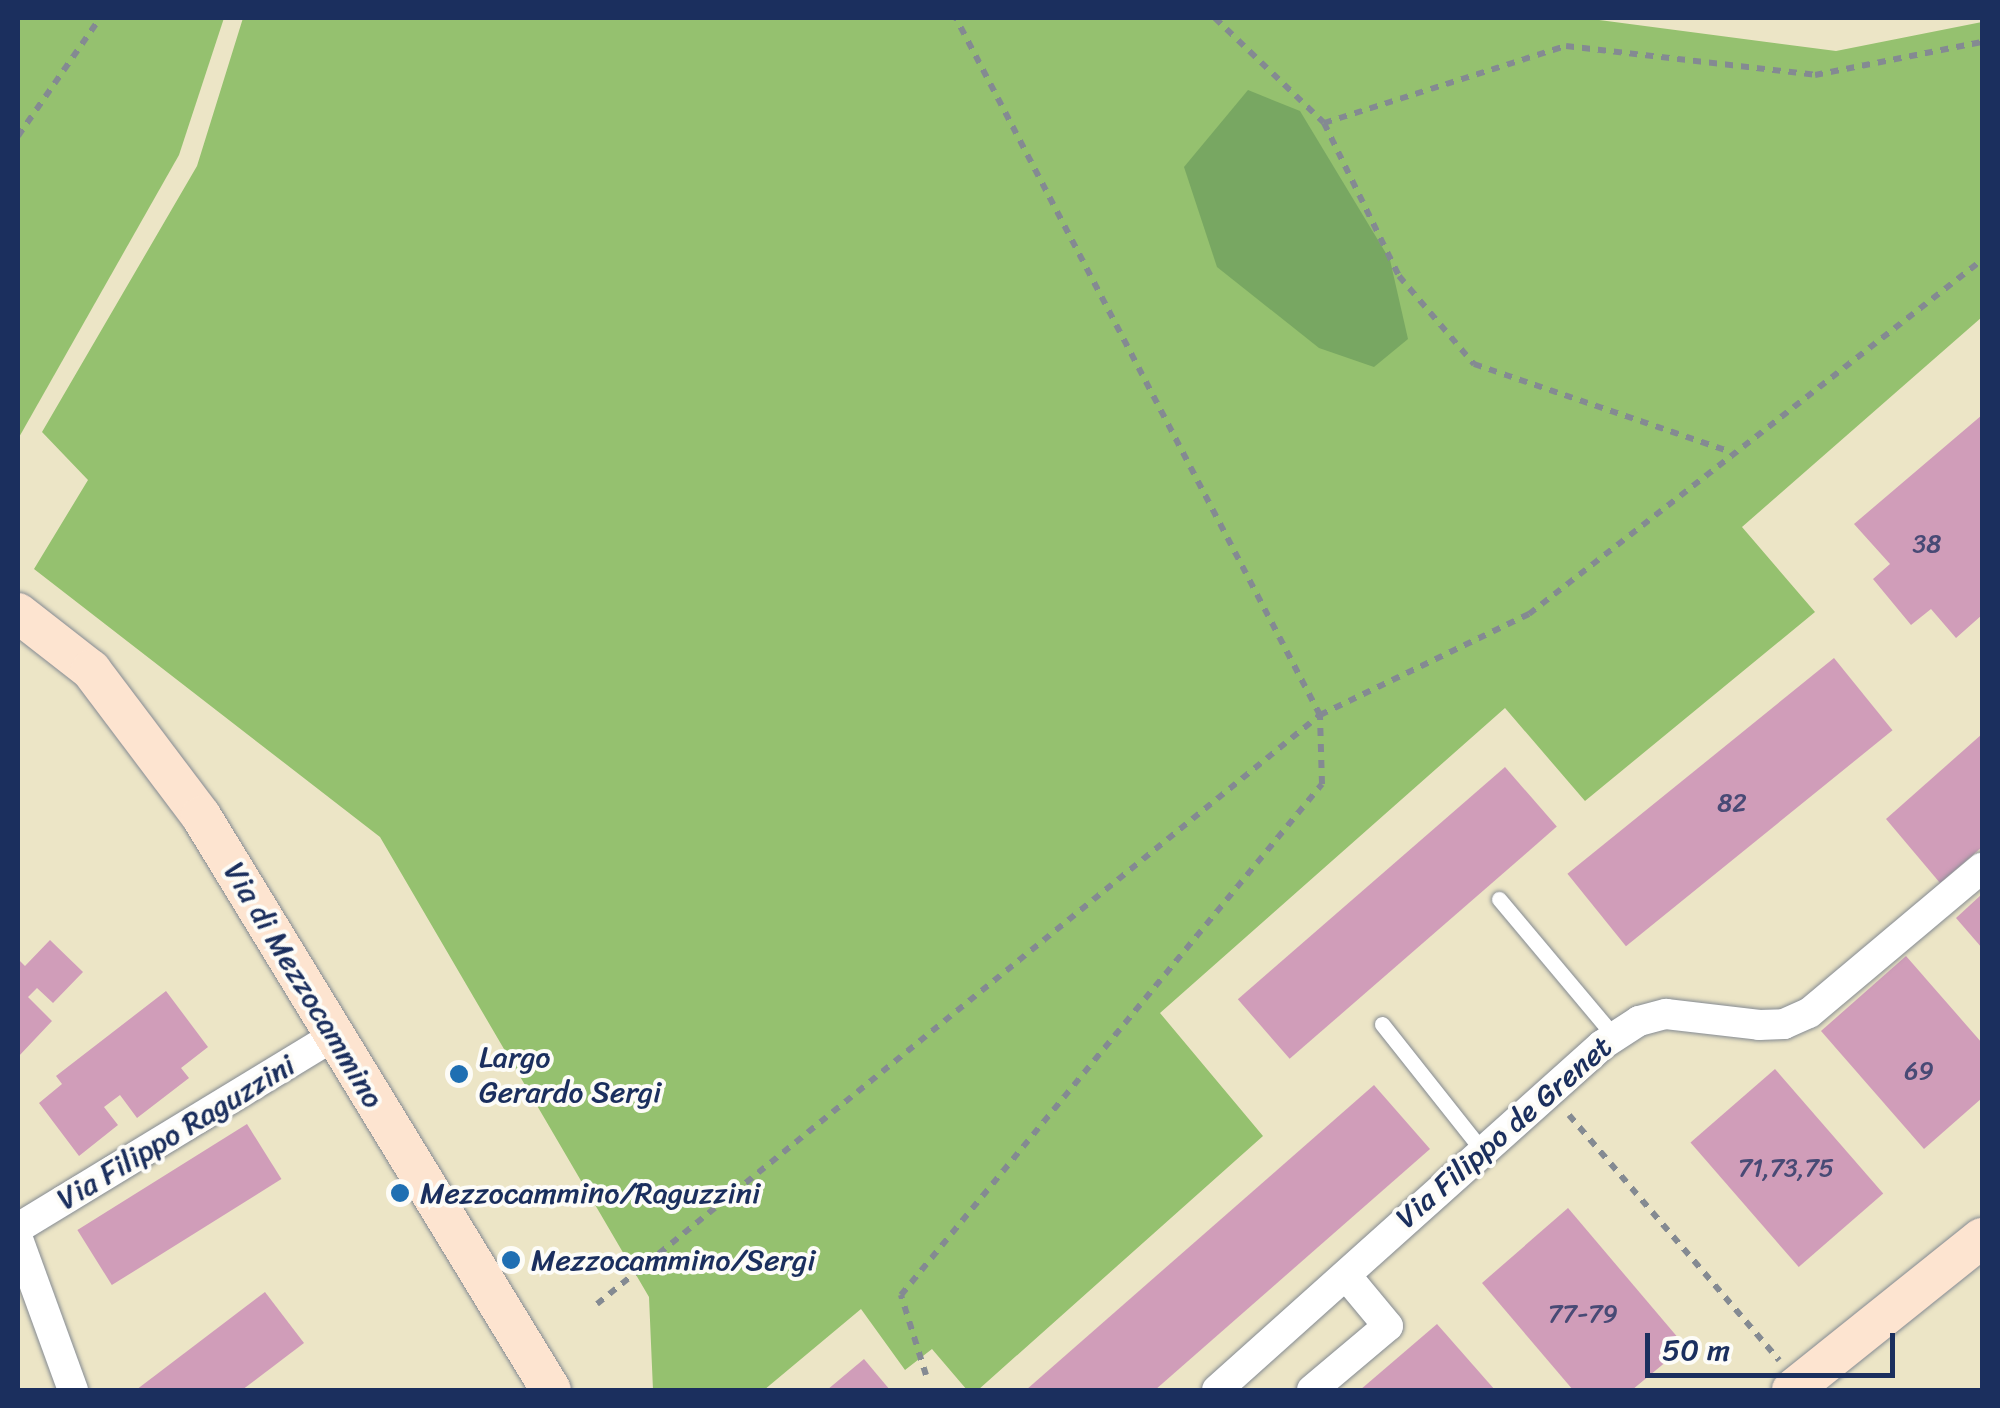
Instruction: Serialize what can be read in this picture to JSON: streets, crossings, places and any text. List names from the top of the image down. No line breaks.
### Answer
{"streets":{"street":["Via di Mezzocammino","Via Filippo Raguzzini","Via Filippo de Grenet"]},"crossings":[["Via di Mezzocammino","Via Filippo Raguzzini"]],"places":["Largo Gerardo Sergi","Mezzocammino/Raguzzini","Mezzocammino/Sergi"],"house_numbers":["38","82","69","71,73,75","77-79"],"scale_bar":"50 m"}
